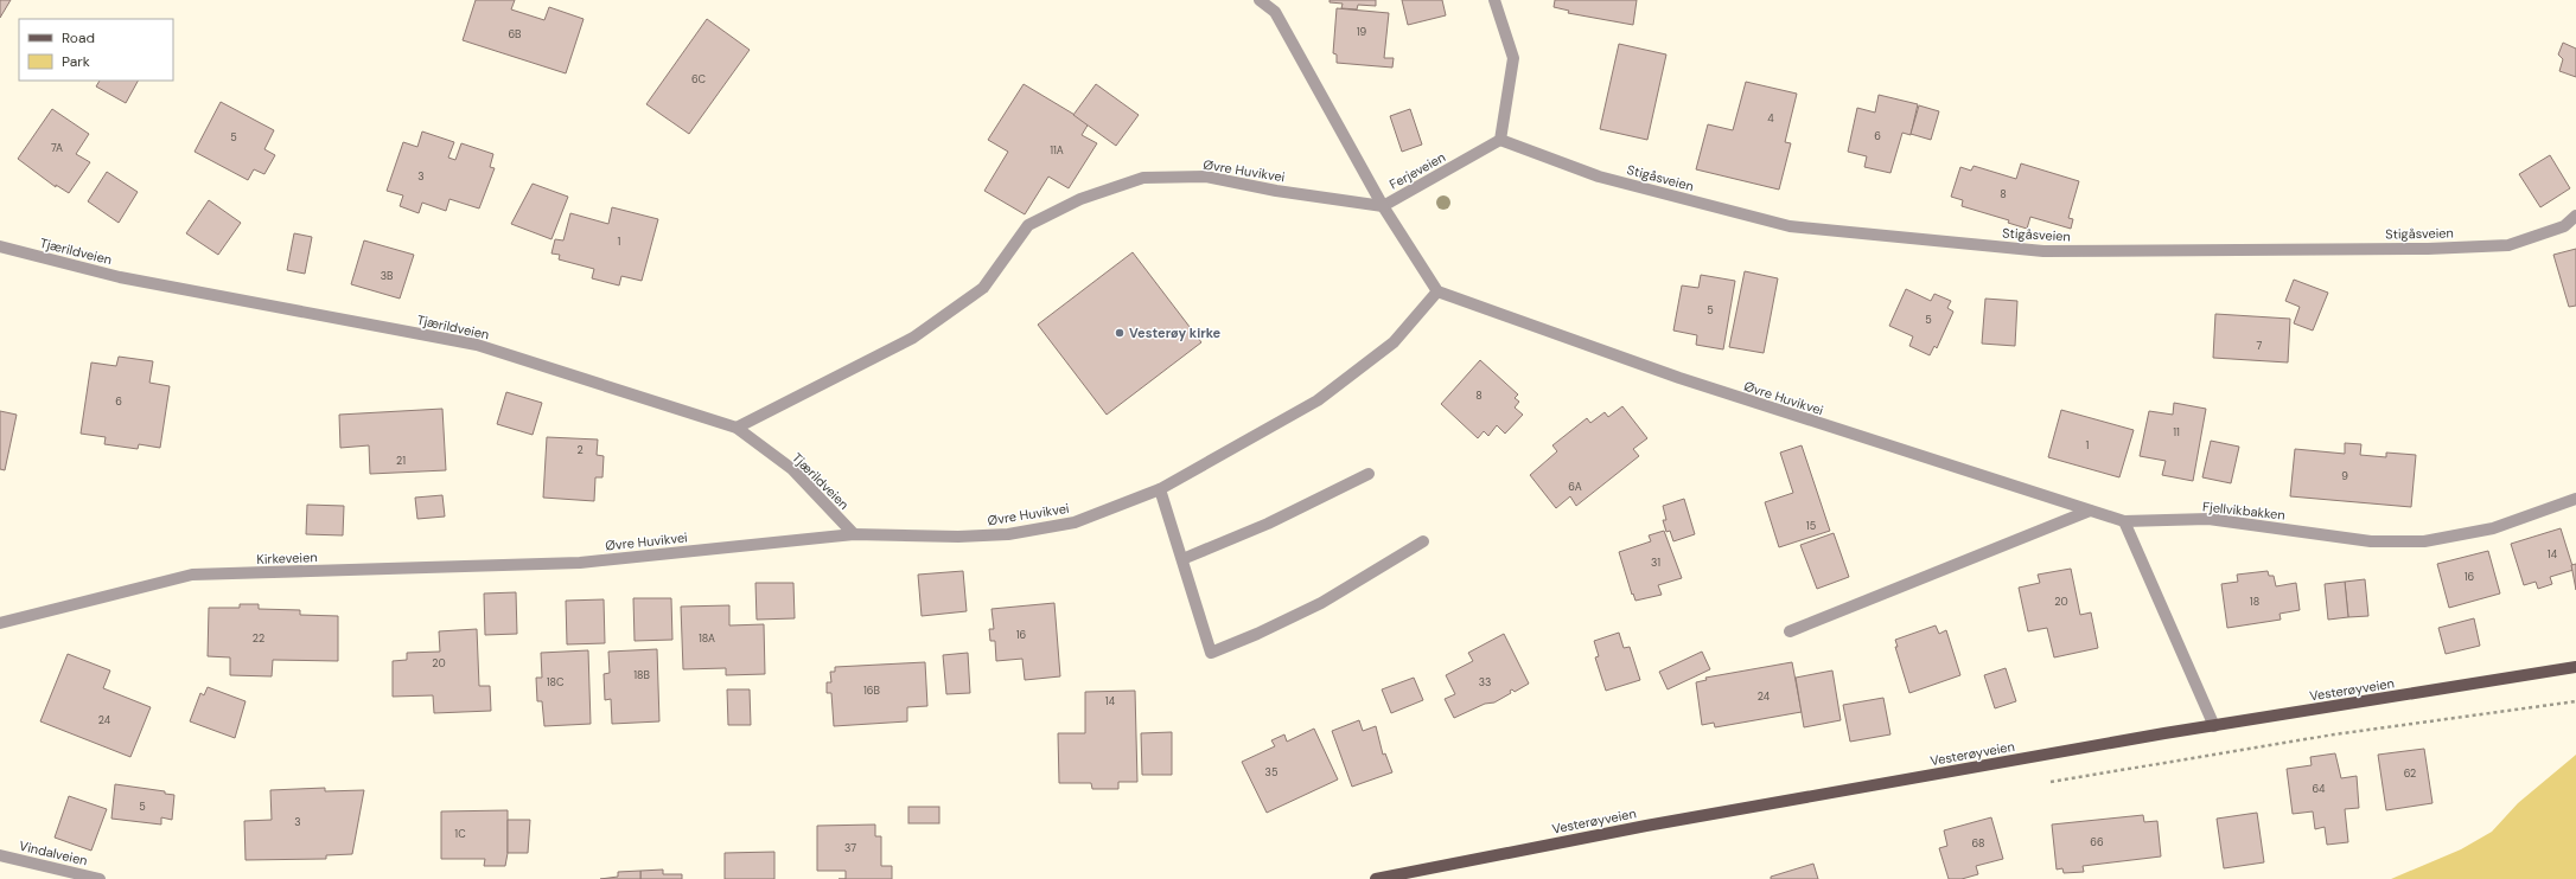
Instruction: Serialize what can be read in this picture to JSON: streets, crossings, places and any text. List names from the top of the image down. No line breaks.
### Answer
{"streets":{"main road":["Vesterøyveien"],"street":["Øvre Huvikvei","Ferjeveien","Stigåsveien","Tjærildveien","Fjellvikbakken","Kirkeveien","Vindalveien"]},"crossings":[["Øvre Huvikvei","Ferjeveien"],["Øvre Huvikvei","Tjærildveien"],["Øvre Huvikvei","Fjellvikbakken"],["Øvre Huvikvei","Kirkeveien"],["Ferjeveien","Stigåsveien"]],"places":["Vesterøy kirke"],"house_numbers":["19","6B","6C","4","6","5","7A","11A","3","8","1","3B","5","5","7","8","6","11","1","2","21","9","6A","15","14","31","16","20","18","16","22","18A","20","18B","18C","33","16B","24","14","24","35","62","64","5","3","1C","66","68","37"],"legend":["Road","Park"]}
